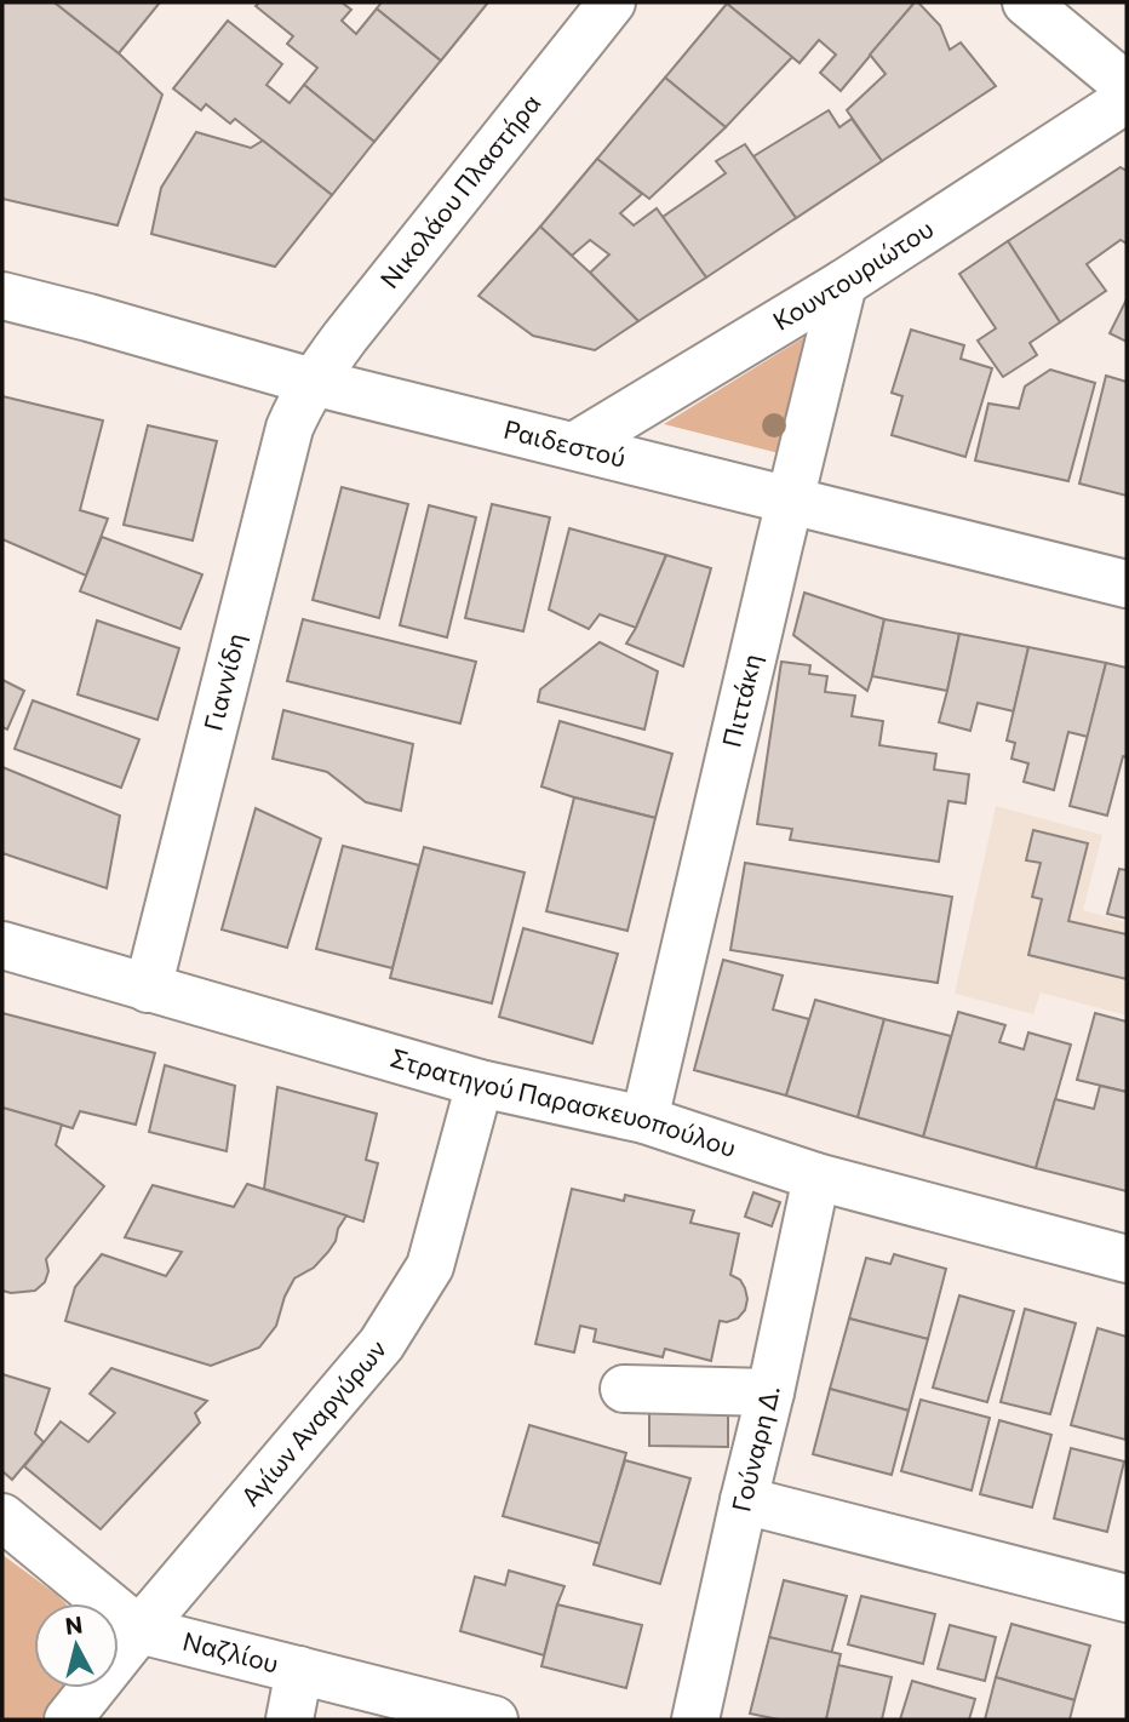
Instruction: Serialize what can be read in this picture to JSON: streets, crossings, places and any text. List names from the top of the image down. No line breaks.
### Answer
{"streets":{"street":["Νικολάου Πλαστήρα","Κουντουριώτου","Ραιδεστού","Γιαννίδη","Πιττάκη","Στρατηγού Παρασκευοπούλου","Αγίων Αναργύρων","Γούναρη Δ.","Ναζλίου"]},"crossings":[["Νικολάου Πλαστήρα","Ραιδεστού"],["Νικολάου Πλαστήρα","Γιαννίδη"],["Κουντουριώτου","Ραιδεστού"],["Κουντουριώτου","Πιττάκη"],["Ραιδεστού","Γιαννίδη"],["Ραιδεστού","Πιττάκη"],["Γιαννίδη","Στρατηγού Παρασκευοπούλου"],["Πιττάκη","Στρατηγού Παρασκευοπούλου"],["Στρατηγού Παρασκευοπούλου","Αγίων Αναργύρων"],["Στρατηγού Παρασκευοπούλου","Γούναρη Δ."],["Αγίων Αναργύρων","Ναζλίου"]],"north":"top"}
